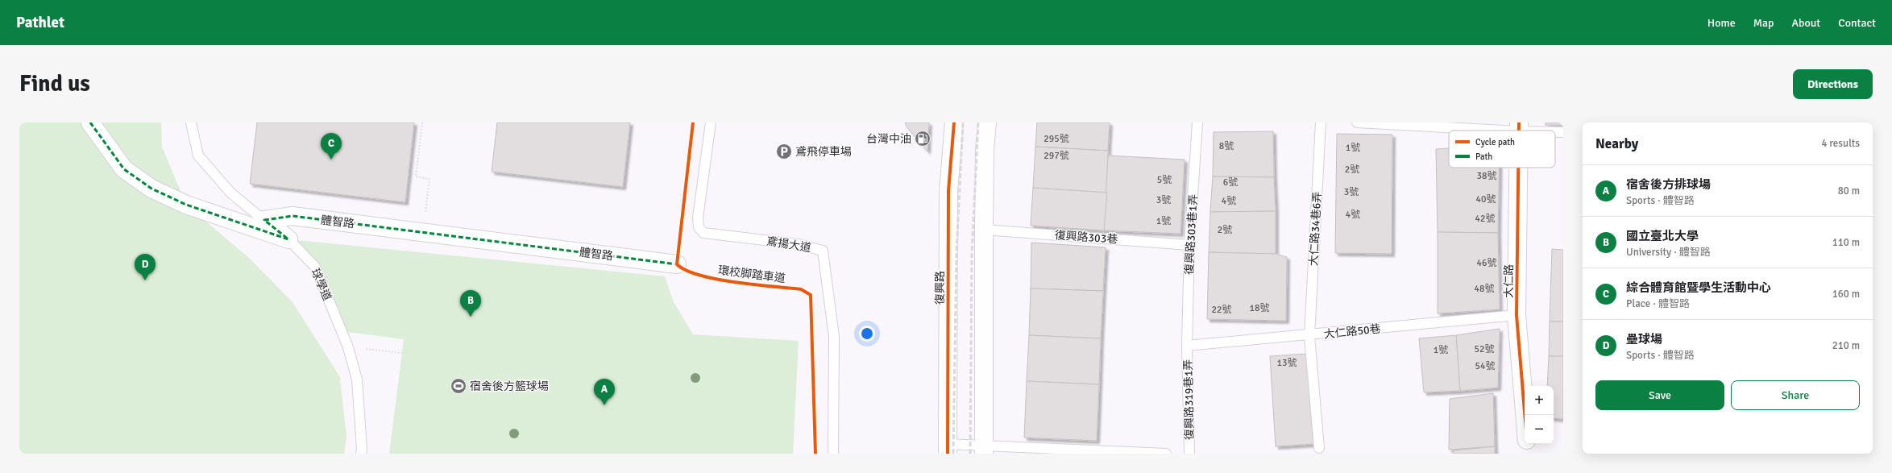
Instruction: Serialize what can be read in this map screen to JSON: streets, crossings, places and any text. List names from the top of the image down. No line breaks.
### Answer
{"streets":{"street":["體智路","大仁路","復興路"],"lane":["大仁路34巷6弄","復興路303巷1弄","復興路303巷","鳶揚大道","球學道","大仁路50巷","復興路319巷1弄"],"cycle path":["環校脚踏車道"]},"crossings":[["體智路","球學道"],["大仁路34巷6弄","大仁路50巷"],["復興路303巷1弄","復興路303巷"],["復興路303巷1弄","大仁路50巷"],["復興路303巷1弄","復興路319巷1弄"],["大仁路","大仁路50巷"],["大仁路50巷","復興路319巷1弄"]],"places":{"fuel station":["台灣中油"],"parking":["鳶飛停車場"],"sports":["宿舍後方籃球場"]},"house_numbers":["295號","8號","1號","297號","2號","38號","5號","6號","3號","40號","3號","4號","4號","42號","1號","2號","46號","48號","18號","22號","52號","1號","13號","54號"],"legend":["Cycle path","Path"],"page":{"header":"Pathlet","nav":["Home","Map","About","Contact"],"buttons":["Directions",["Save","Share"]],"title":"Find us","heading":["Nearby","4 results"],"pins":["C","D","B","A"],"list":[{"mark":"A","name":"宿舍後方排球場","note":"Sports · 體智路","value":"80 m"},{"mark":"B","name":"國立臺北大學","note":"University · 體智路","value":"110 m"},{"mark":"C","name":"綜合體育館暨學生活動中心","note":"Place · 體智路","value":"160 m"},{"mark":"D","name":"壘球場","note":"Sports · 體智路","value":"210 m"}],"map_buttons":["+","−"]}}
